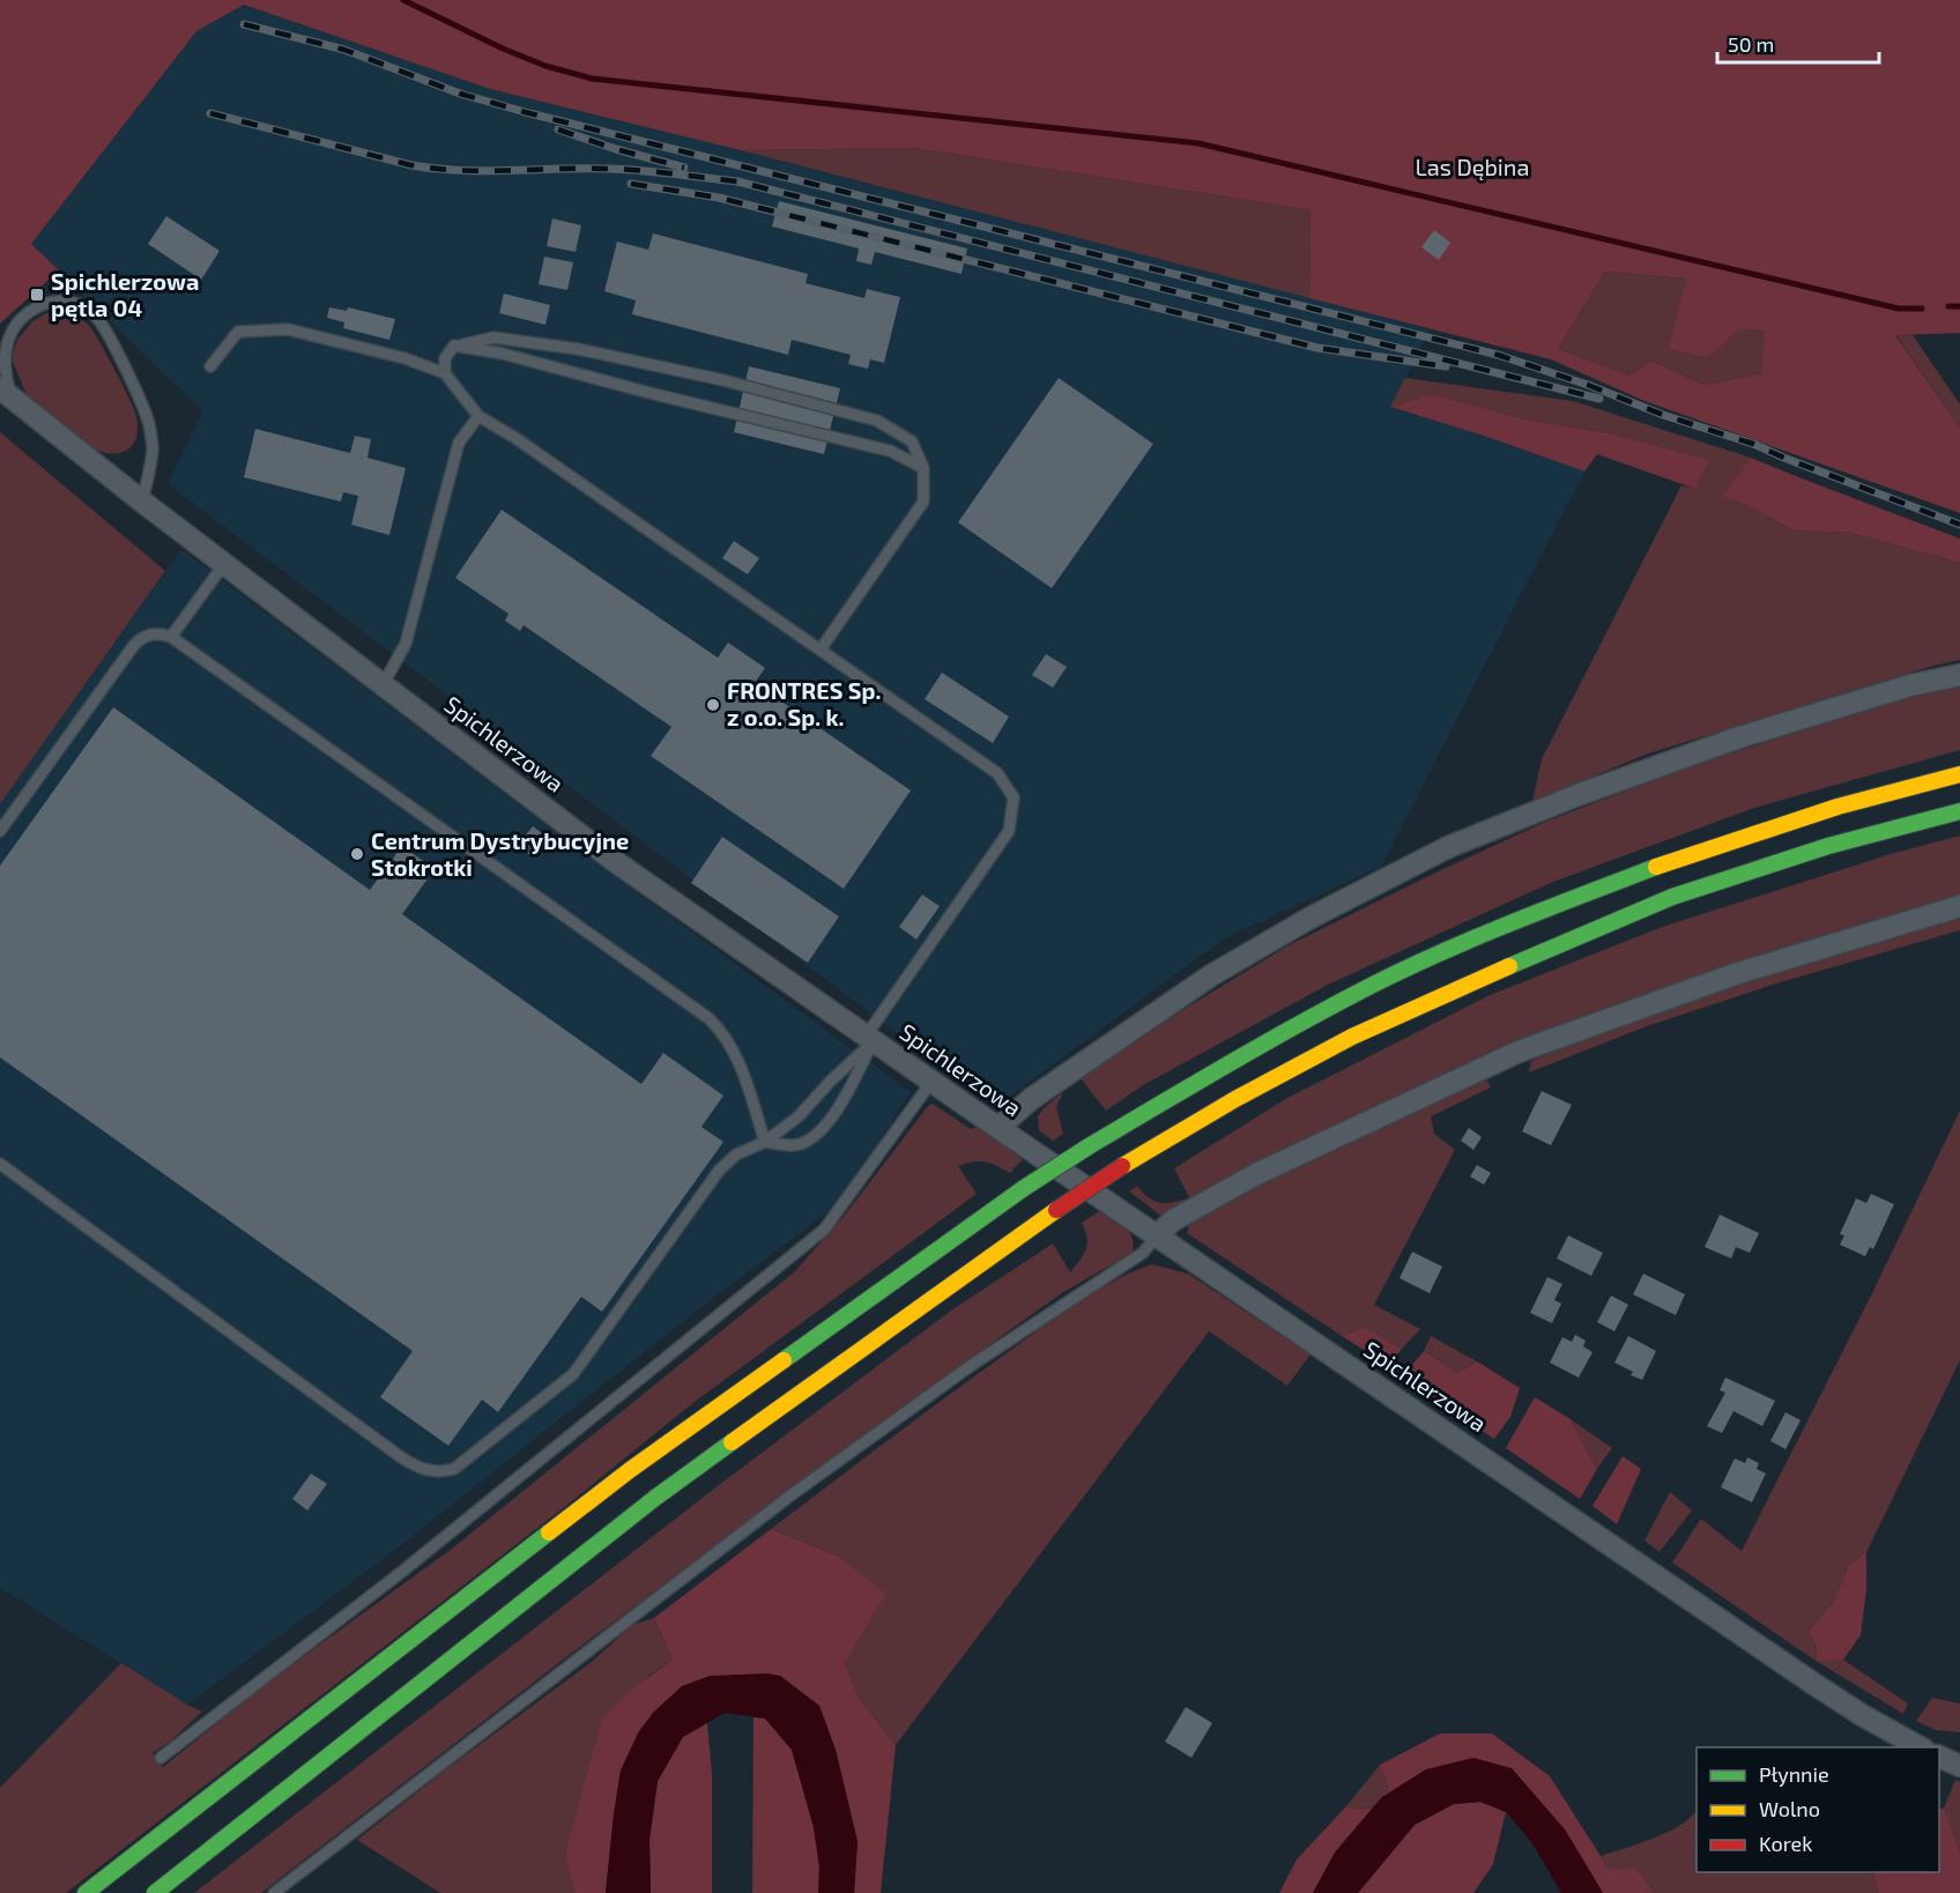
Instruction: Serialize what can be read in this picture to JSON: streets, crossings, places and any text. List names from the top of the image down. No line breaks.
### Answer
{"streets":{"street":["Spichlerzowa"]},"parks":["Las Dębina"],"places":{"transit":["Spichlerzowa pętla 04"],"other":["FRONTRES Sp. z o.o. Sp. k.","Centrum Dystrybucyjne Stokrotki"]},"legend":["Płynnie","Wolno","Korek"],"scale_bar":"50 m"}
